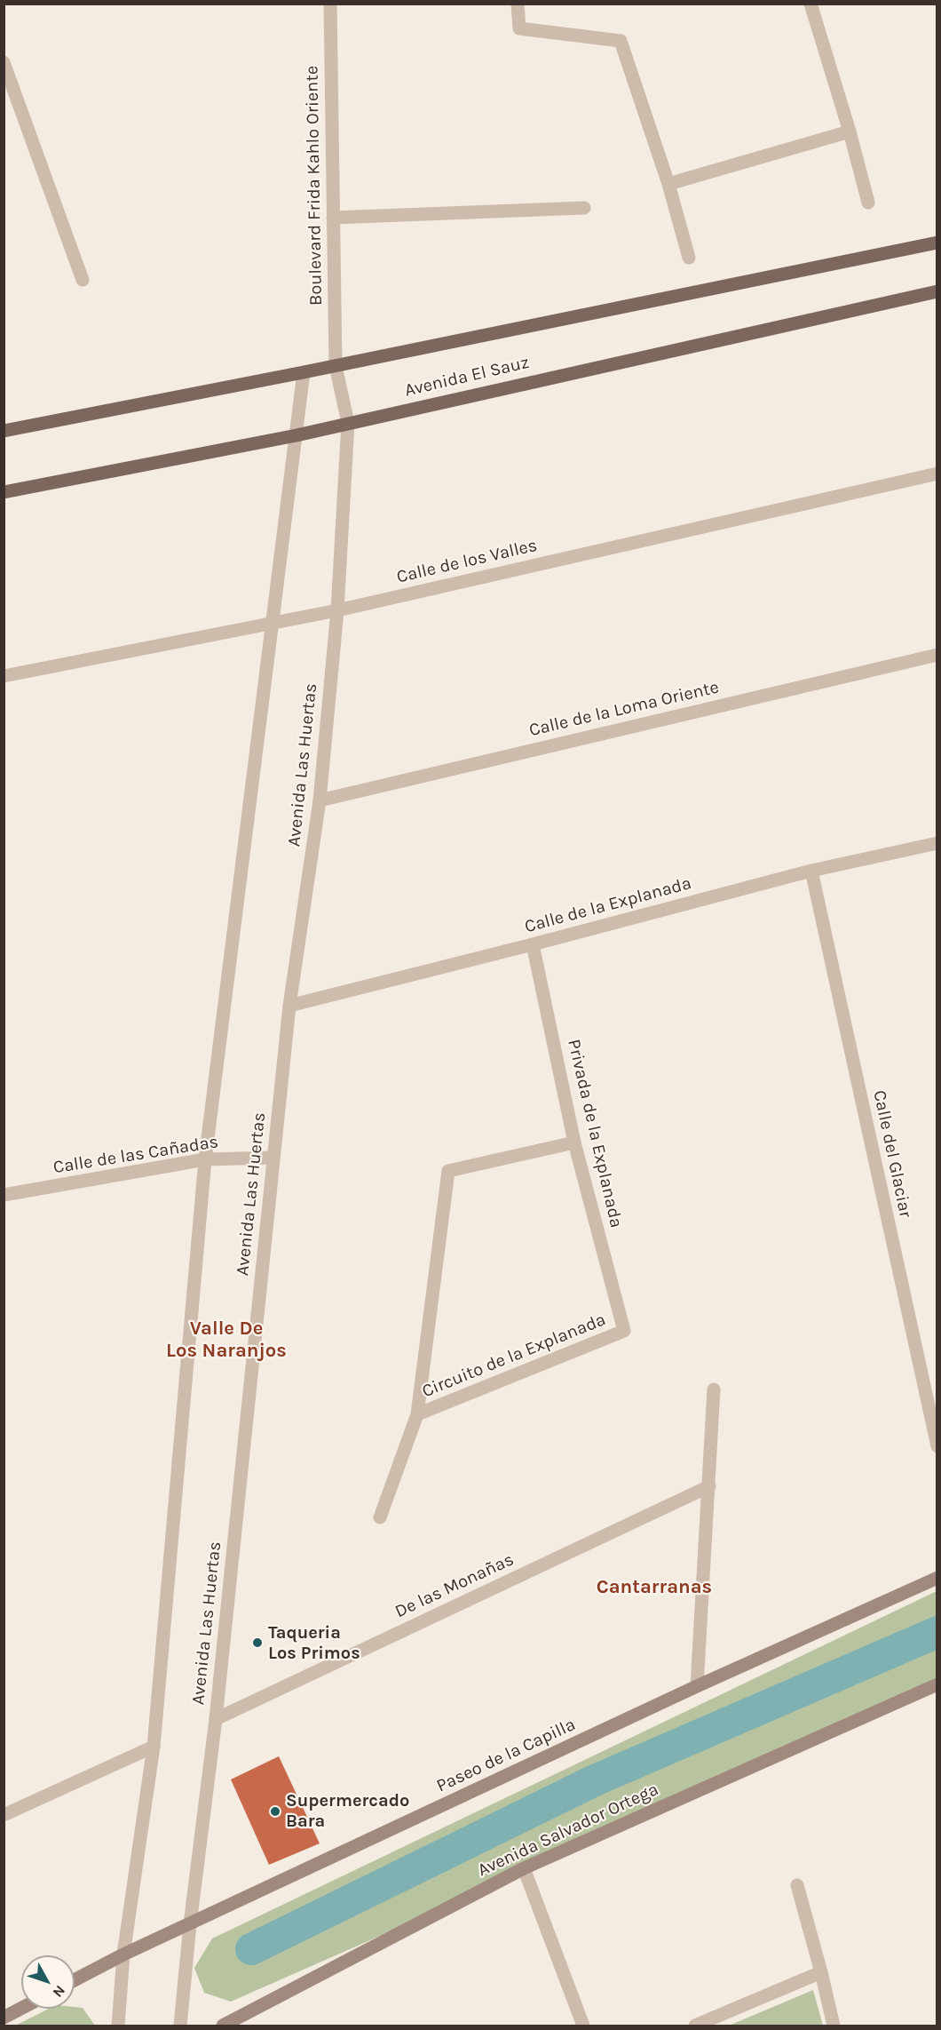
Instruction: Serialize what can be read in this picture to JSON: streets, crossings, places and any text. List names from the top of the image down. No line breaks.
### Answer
{"streets":{"main road":["Avenida El Sauz","Paseo de la Capilla","Avenida Salvador Ortega"],"street":["Boulevard Frida Kahlo Oriente","Calle de los Valles","Calle de la Loma Oriente","Avenida Las Huertas","Calle de la Explanada","Privada de la Explanada","Calle del Glaciar","Calle de las Cañadas","Circuito de la Explanada","De las Monañas"]},"crossings":[["Boulevard Frida Kahlo Oriente","Avenida El Sauz"],["Boulevard Frida Kahlo Oriente","Avenida Las Huertas"],["Avenida El Sauz","Avenida Las Huertas"],["Calle de los Valles","Avenida Las Huertas"],["Calle de la Loma Oriente","Avenida Las Huertas"],["Avenida Las Huertas","Calle de la Explanada"],["Avenida Las Huertas","Calle de las Cañadas"],["Avenida Las Huertas","De las Monañas"],["Avenida Las Huertas","Paseo de la Capilla"],["Calle de la Explanada","Privada de la Explanada"],["Calle de la Explanada","Calle del Glaciar"],["Privada de la Explanada","Circuito de la Explanada"]],"districts":["Valle De Los Naranjos","Cantarranas"],"places":["Taqueria Los Primos","Supermercado Bara"],"north":"bottom right"}
